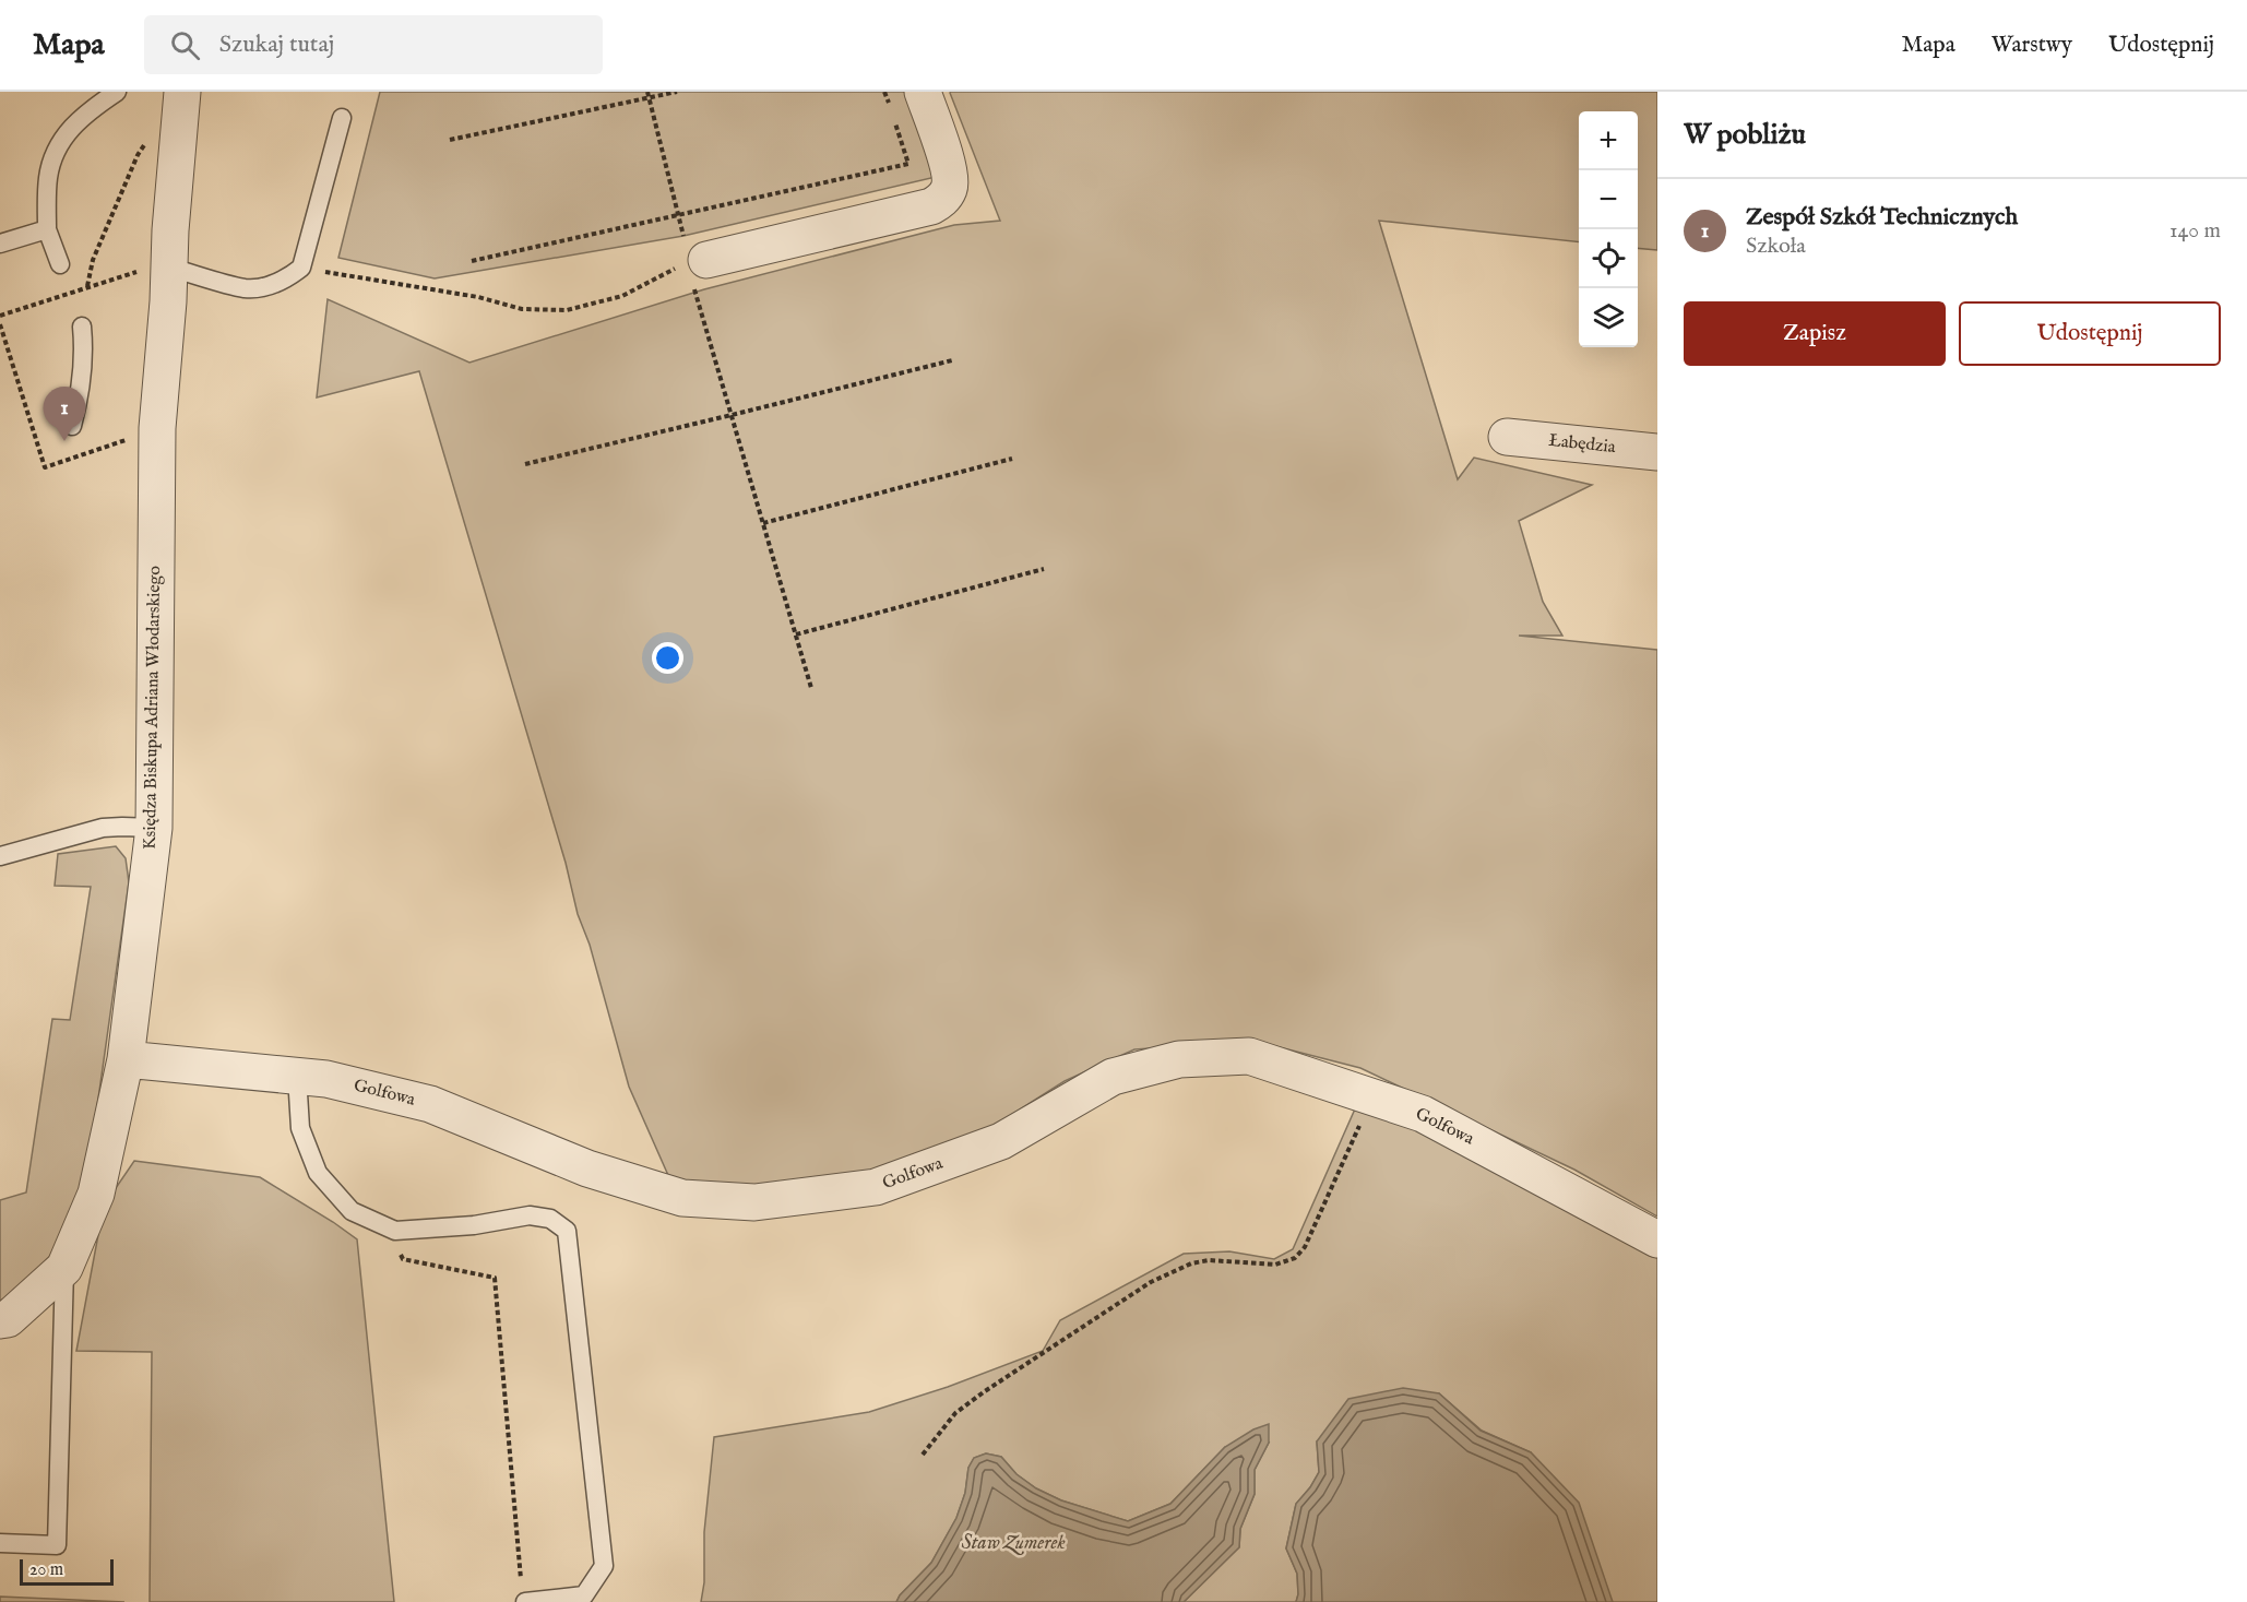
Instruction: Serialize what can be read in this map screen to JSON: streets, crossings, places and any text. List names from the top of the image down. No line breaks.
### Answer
{"streets":{"street":["Łabędzia","Księdza Biskupa Adriana Włodarskiego","Golfowa"]},"crossings":[["Księdza Biskupa Adriana Włodarskiego","Golfowa"]],"water":["Staw Zumerek"],"scale_bar":"20 m","page":{"header":"Mapa","search":"Szukaj tutaj","nav":["Mapa","Warstwy","Udostępnij"],"heading":"W pobliżu","map_buttons":["+","−"],"list":[{"mark":"1","name":"Zespół Szkół Technicznych","note":"Szkoła","value":"140 m"}],"buttons":["Zapisz","Udostępnij"],"pins":"1","scale":"20 m"}}
